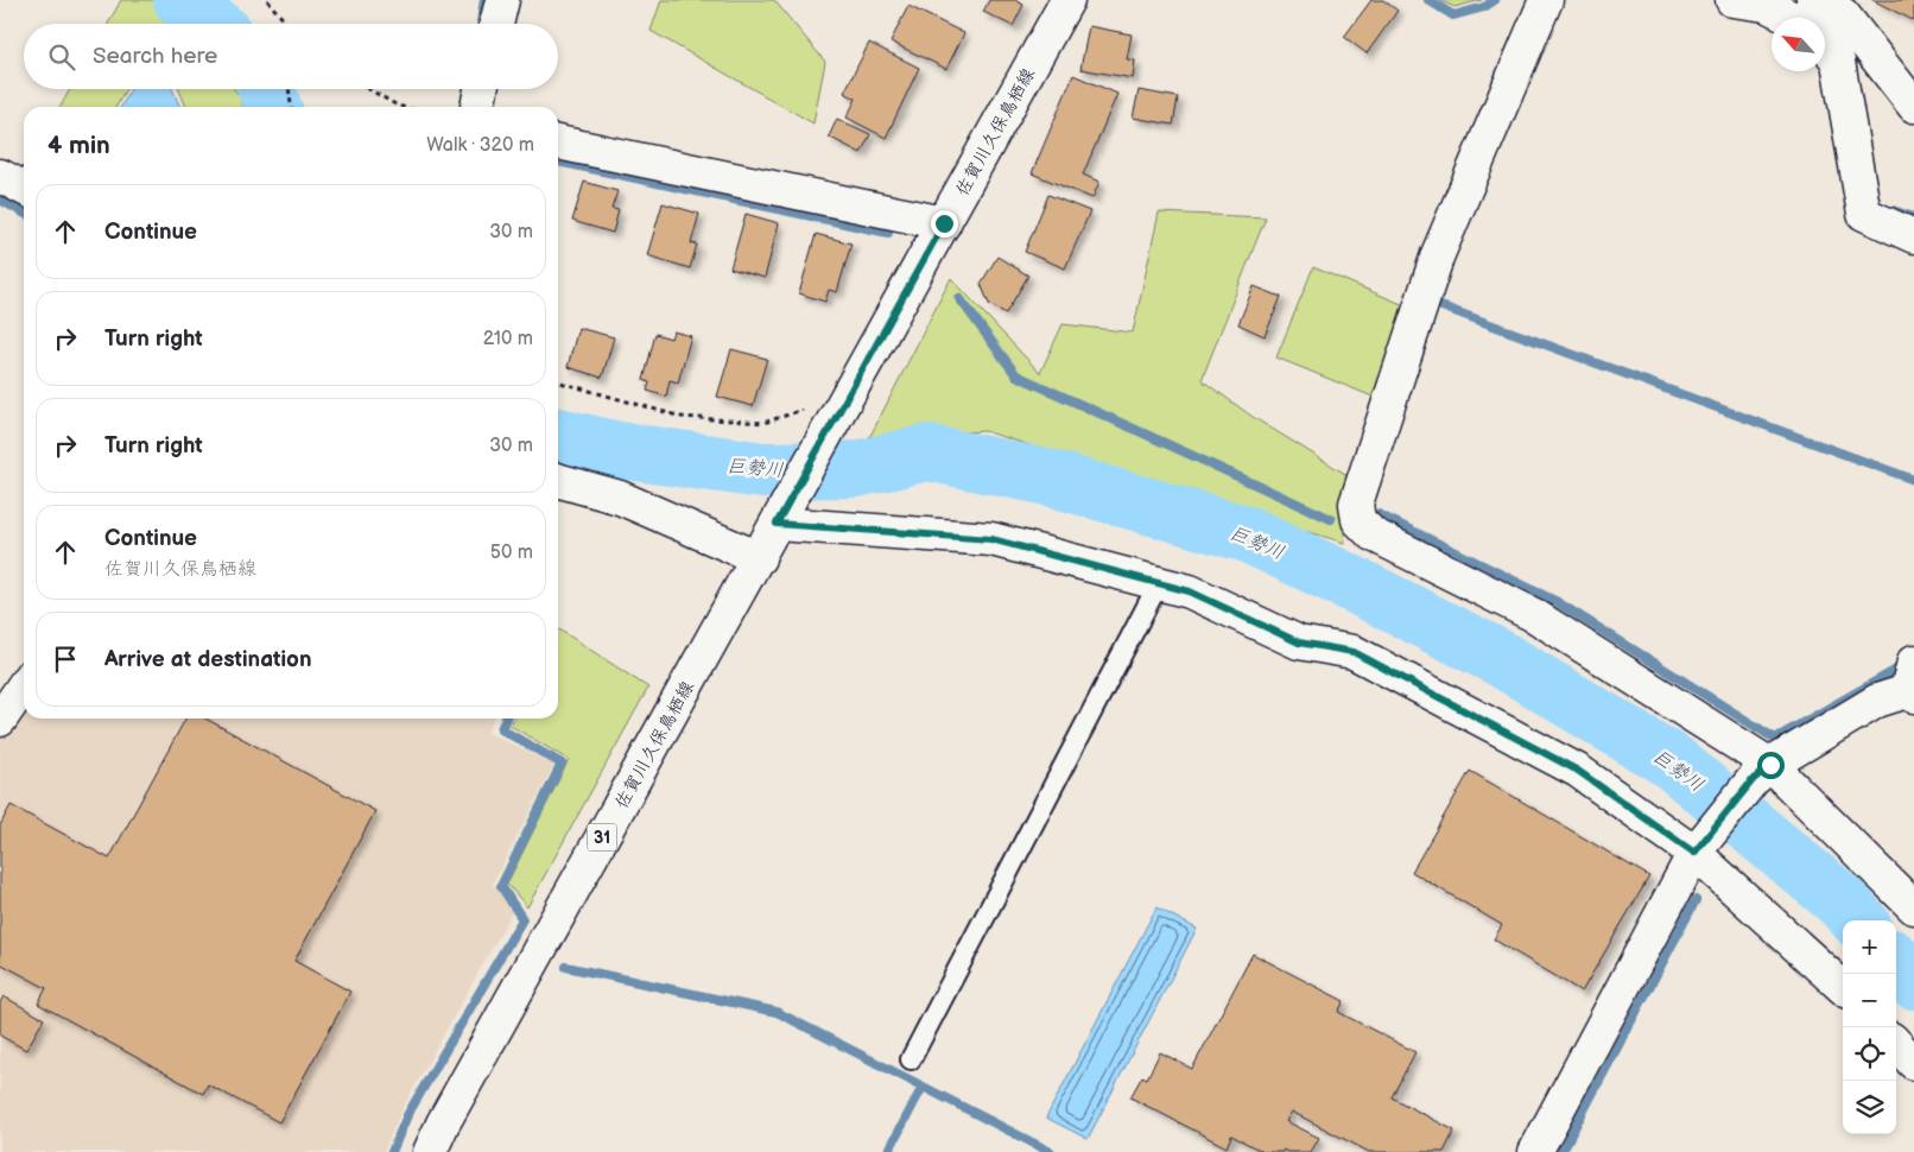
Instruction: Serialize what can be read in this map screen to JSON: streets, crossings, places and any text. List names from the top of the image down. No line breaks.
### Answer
{"streets":{"street":["佐賀川久保鳥栖線","31"]},"crossings":[["佐賀川久保鳥栖線","31"]],"water":["巨勢川"],"north":"top left","page":{"search":"Search here","heading":["4 min","Walk · 320 m"],"list":[["Continue","30 m"],["Turn right","210 m"],["Turn right","30 m"],["Continue","佐賀川久保鳥栖線","50 m"],"Arrive at destination"],"map_buttons":["+","−"]}}
